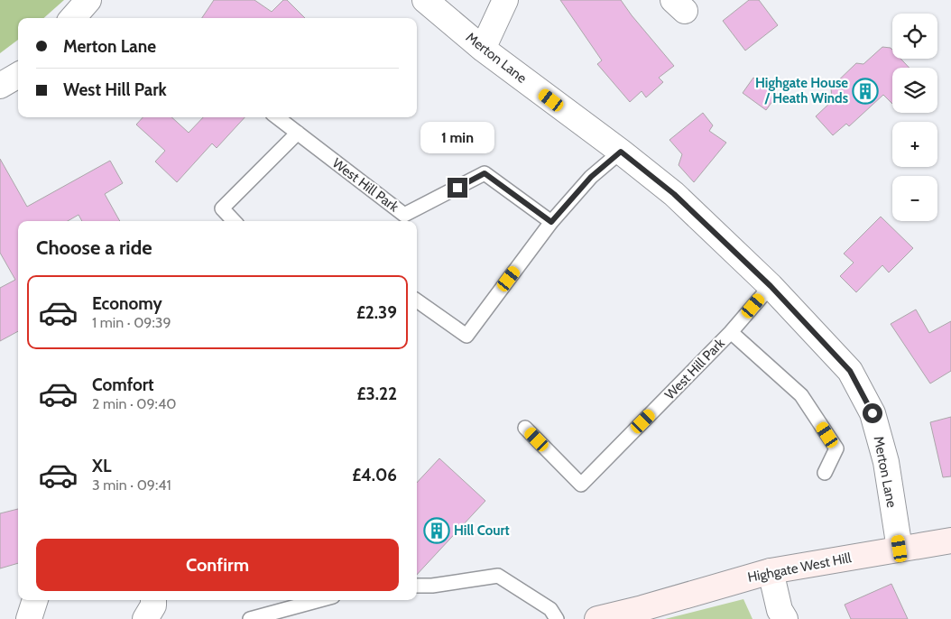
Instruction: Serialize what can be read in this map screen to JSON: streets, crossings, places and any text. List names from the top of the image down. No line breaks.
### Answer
{"streets":{"street":["Merton Lane","Highgate West Hill"],"lane":["West Hill Park"]},"crossings":[["Merton Lane","West Hill Park"],["Merton Lane","Highgate West Hill"]],"places":{"building":["Highgate House / Heath Winds","Hill Court"]},"page":{"map_buttons":["+","−"],"banner":["Merton Lane","West Hill Park"],"bubble":"1 min","heading":"Choose a ride","list":[{"name":"Economy","note":"1 min · 09:39","value":"£2.39"},{"name":"Comfort","note":"2 min · 09:40","value":"£3.22"},{"name":"XL","note":"3 min · 09:41","value":"£4.06"}],"buttons":"Confirm"}}
